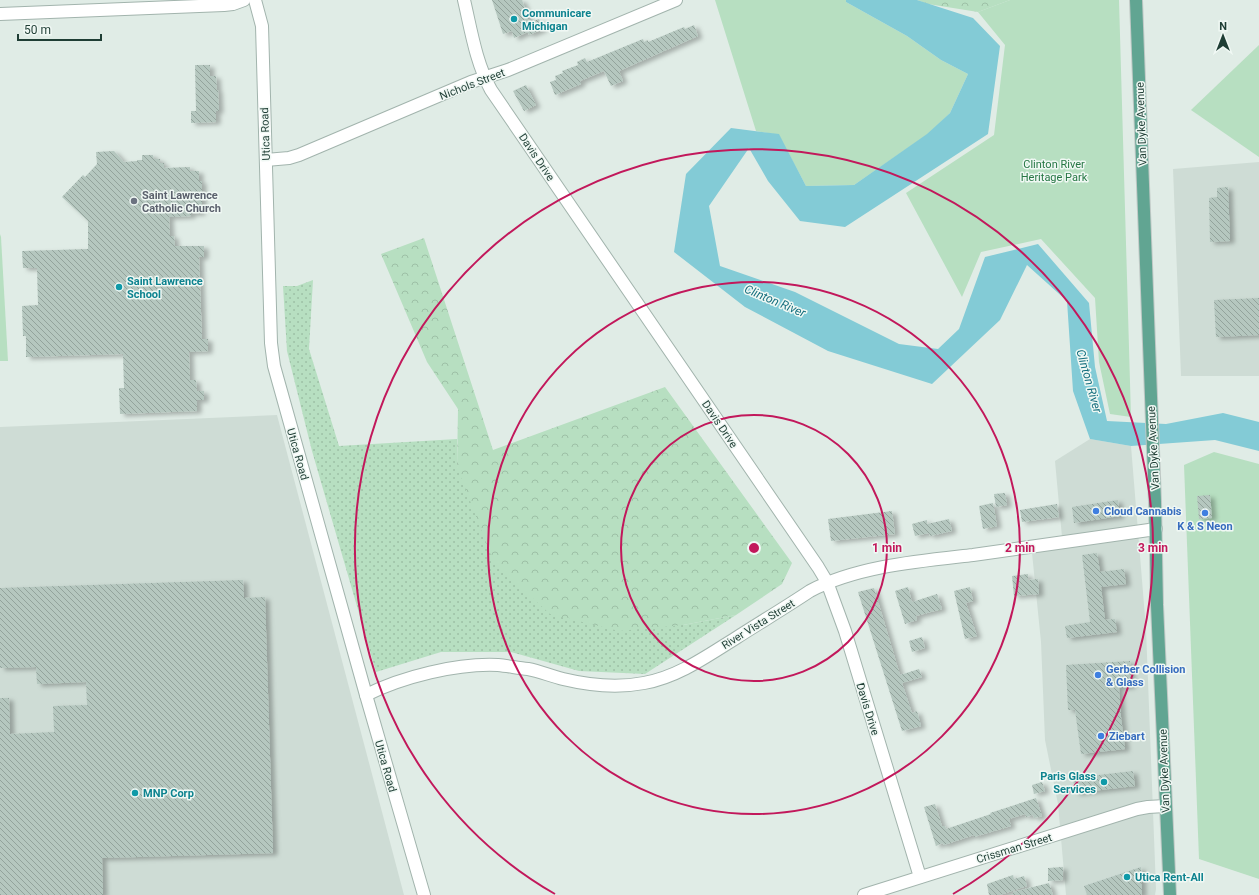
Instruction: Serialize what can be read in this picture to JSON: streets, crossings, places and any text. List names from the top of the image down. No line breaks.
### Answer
{"streets":{"main road":["Van Dyke Avenue"],"street":["Nichols Street","Utica Road","Davis Drive","River Vista Street","Crissman Street"]},"crossings":[["Nichols Street","Utica Road"],["Nichols Street","Davis Drive"],["Van Dyke Avenue","River Vista Street"],["Van Dyke Avenue","Crissman Street"],["Utica Road","River Vista Street"],["Davis Drive","River Vista Street"],["Davis Drive","Crissman Street"]],"water":["Clinton River"],"parks":["Clinton River Heritage Park"],"places":["Communicare Michigan","Saint Lawrence Catholic Church","Saint Lawrence School","Cloud Cannabis","K & S Neon","Gerber Collision & Glass","Ziebart","Paris Glass Services","MNP Corp","Utica Rent-All"],"scale_bar":"50 m","north":"top","rings":["1 min","2 min","3 min"]}
